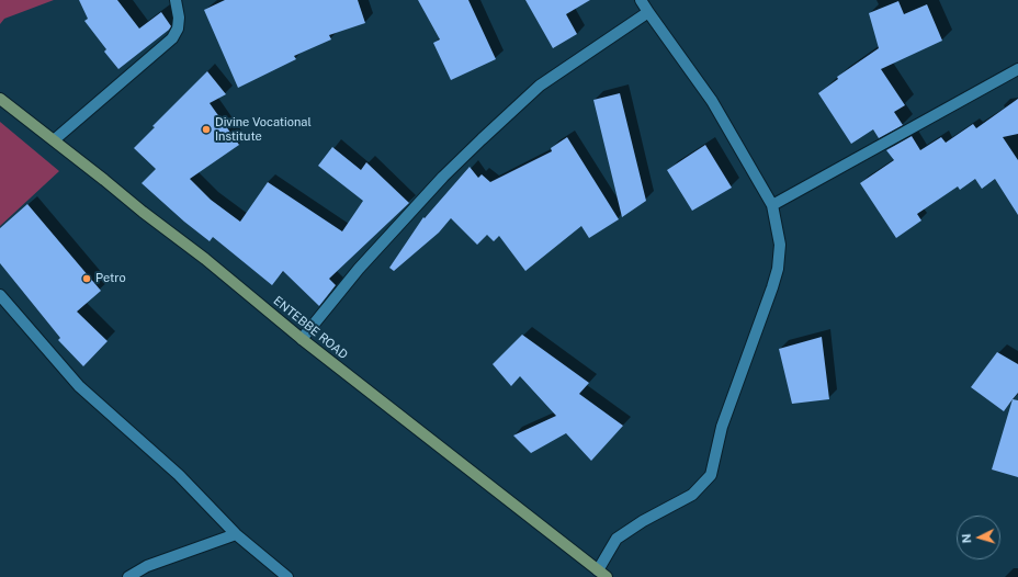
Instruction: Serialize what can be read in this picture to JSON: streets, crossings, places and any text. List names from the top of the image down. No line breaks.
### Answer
{"streets":{"main road":["ENTEBBE ROAD"]},"places":["Divine Vocational Institute","Petro"],"north":"left"}
